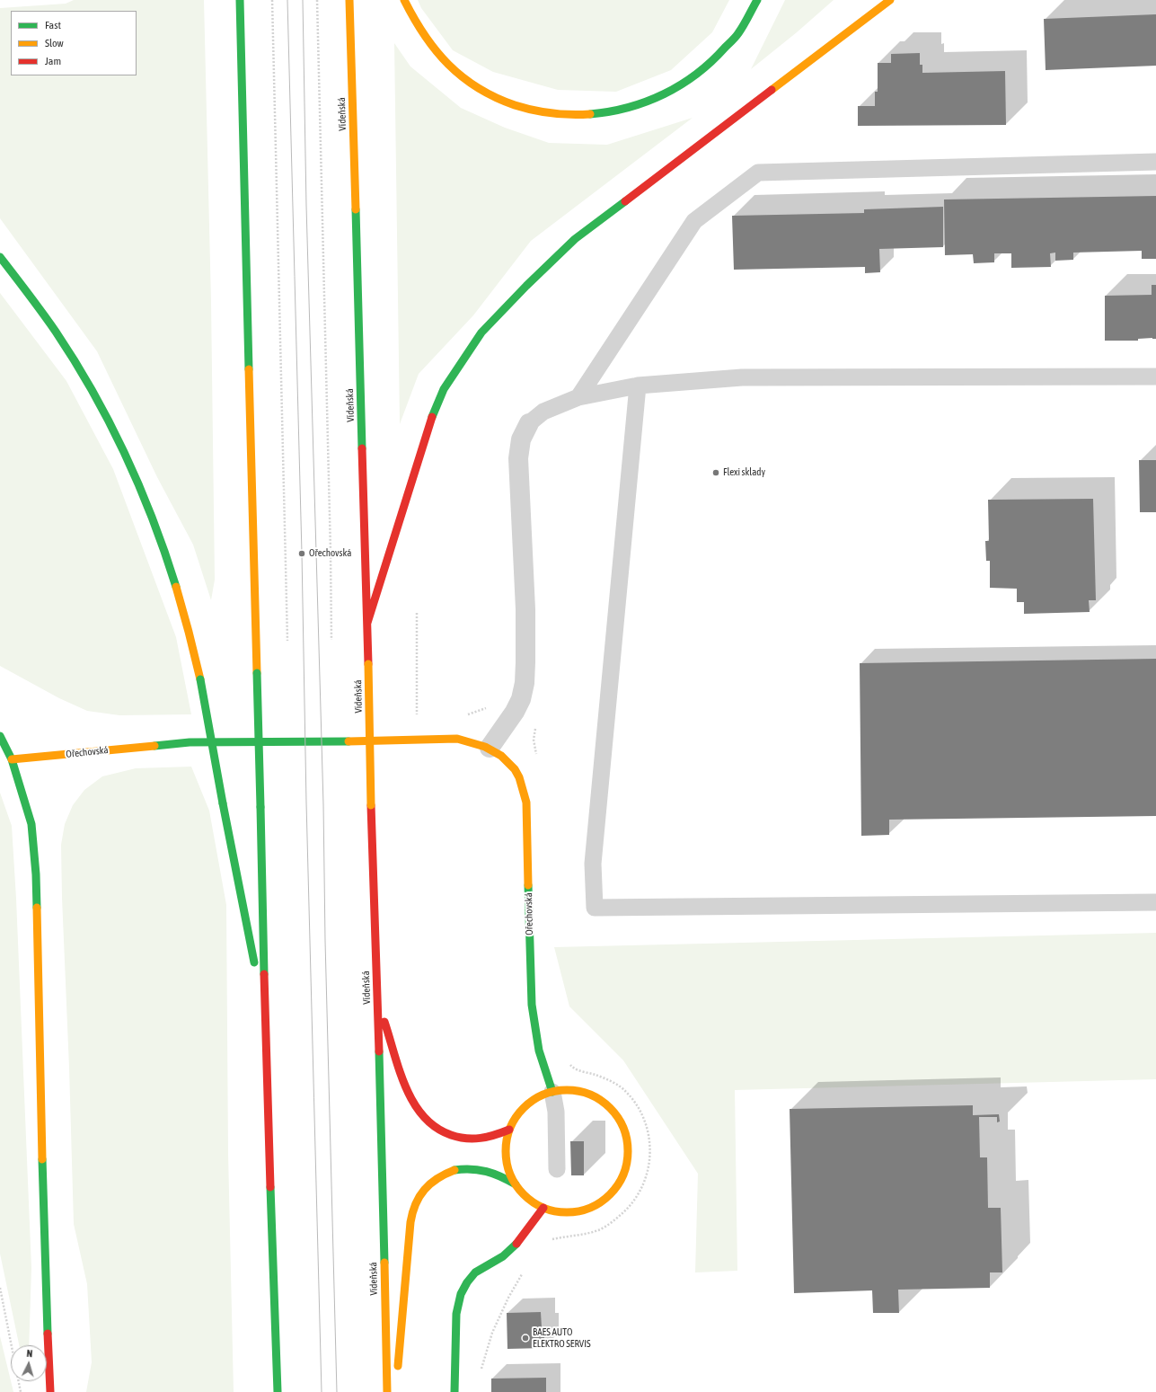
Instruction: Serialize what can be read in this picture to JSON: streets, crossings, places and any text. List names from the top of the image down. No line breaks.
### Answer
{"streets":{"main road":["Vídeňská","Ořechovská"]},"places":["Flexi sklady","Ořechovská","BAES AUTO ELEKTRO SERVIS"],"legend":["Fast","Slow","Jam"],"north":"top"}
